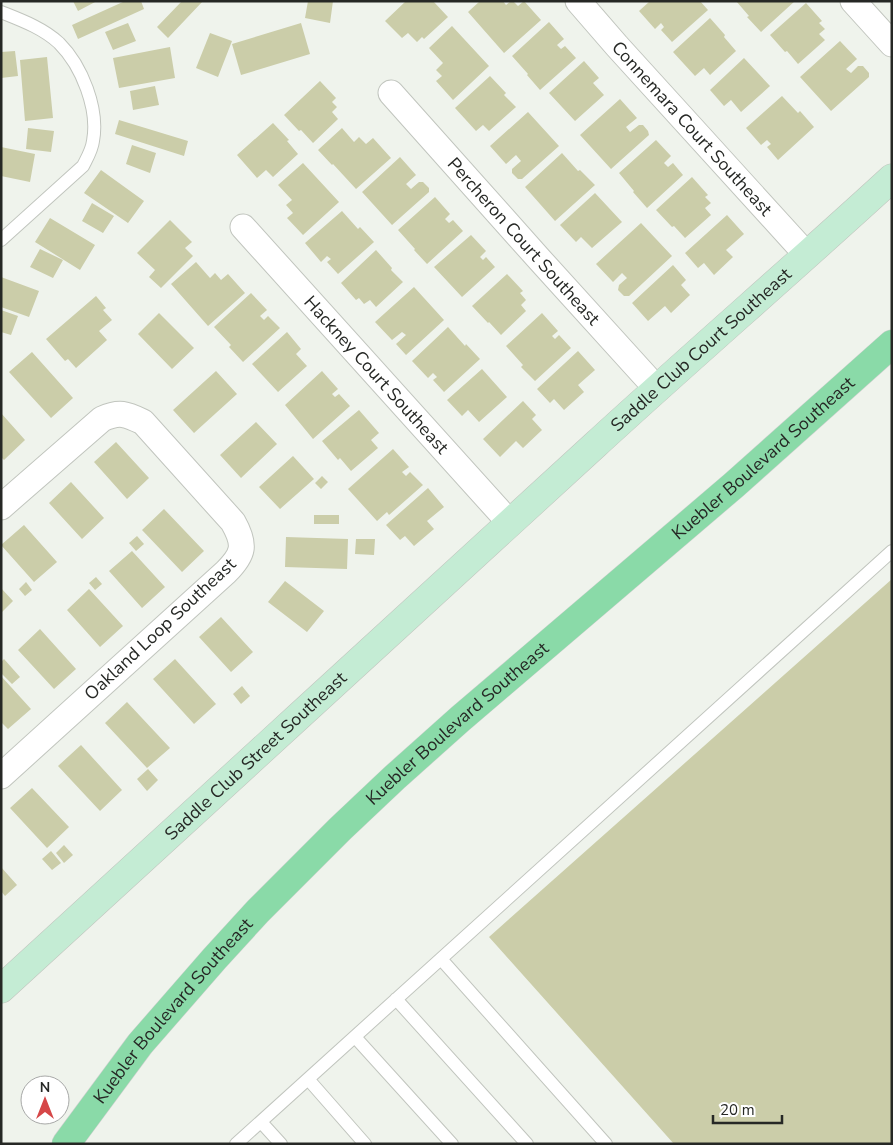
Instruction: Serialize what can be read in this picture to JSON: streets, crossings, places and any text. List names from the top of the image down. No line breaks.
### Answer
{"streets":{"main road":["Kuebler Boulevard Southeast"],"street":["Connemara Court Southeast","Percheron Court Southeast","Saddle Club Court Southeast","Hackney Court Southeast","Oakland Loop Southeast","Saddle Club Street Southeast"]},"crossings":[["Connemara Court Southeast","Saddle Club Court Southeast"],["Percheron Court Southeast","Saddle Club Court Southeast"],["Saddle Club Court Southeast","Hackney Court Southeast"],["Saddle Club Court Southeast","Saddle Club Street Southeast"],["Hackney Court Southeast","Saddle Club Street Southeast"]],"scale_bar":"20 m","north":"top"}
